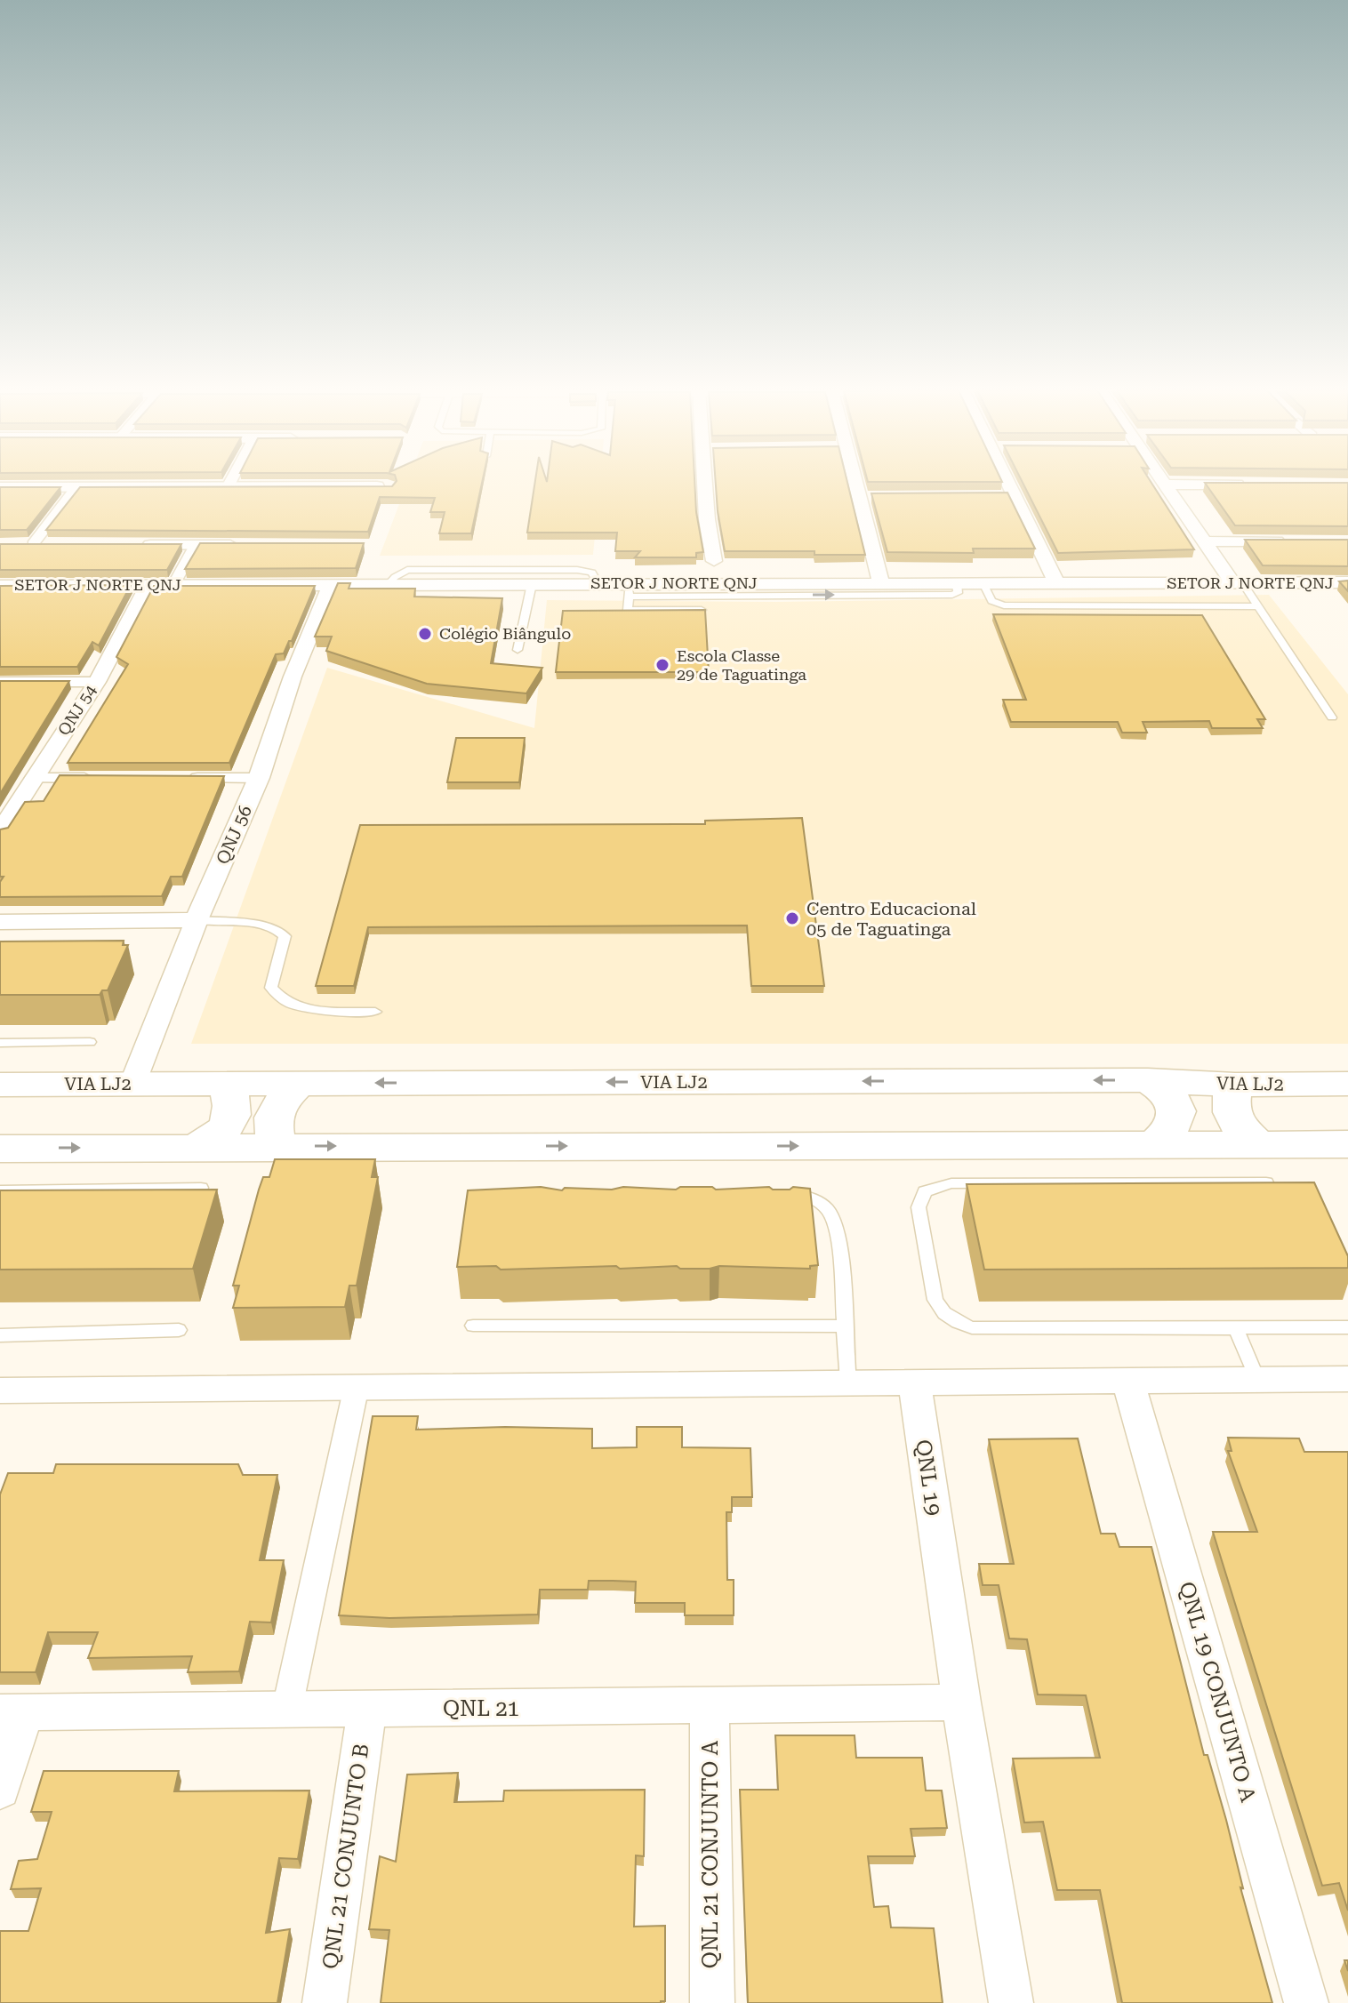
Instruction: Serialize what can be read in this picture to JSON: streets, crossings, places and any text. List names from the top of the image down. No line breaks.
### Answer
{"streets":{"main road":["VIA LJ2"],"street":["SETOR J NORTE QNJ","QNJ 54","QNJ 56","QNL 19","QNL 19 CONJUNTO A","QNL 21","QNL 21 CONJUNTO A","QNL 21 CONJUNTO B"]},"crossings":[["SETOR J NORTE QNJ","QNJ 54"],["SETOR J NORTE QNJ","QNJ 56"],["QNJ 56","VIA LJ2"],["QNL 19","QNL 21"],["QNL 21","QNL 21 CONJUNTO A"],["QNL 21","QNL 21 CONJUNTO B"]],"places":["Colégio Biângulo","Escola Classe 29 de Taguatinga","Centro Educacional 05 de Taguatinga"]}
